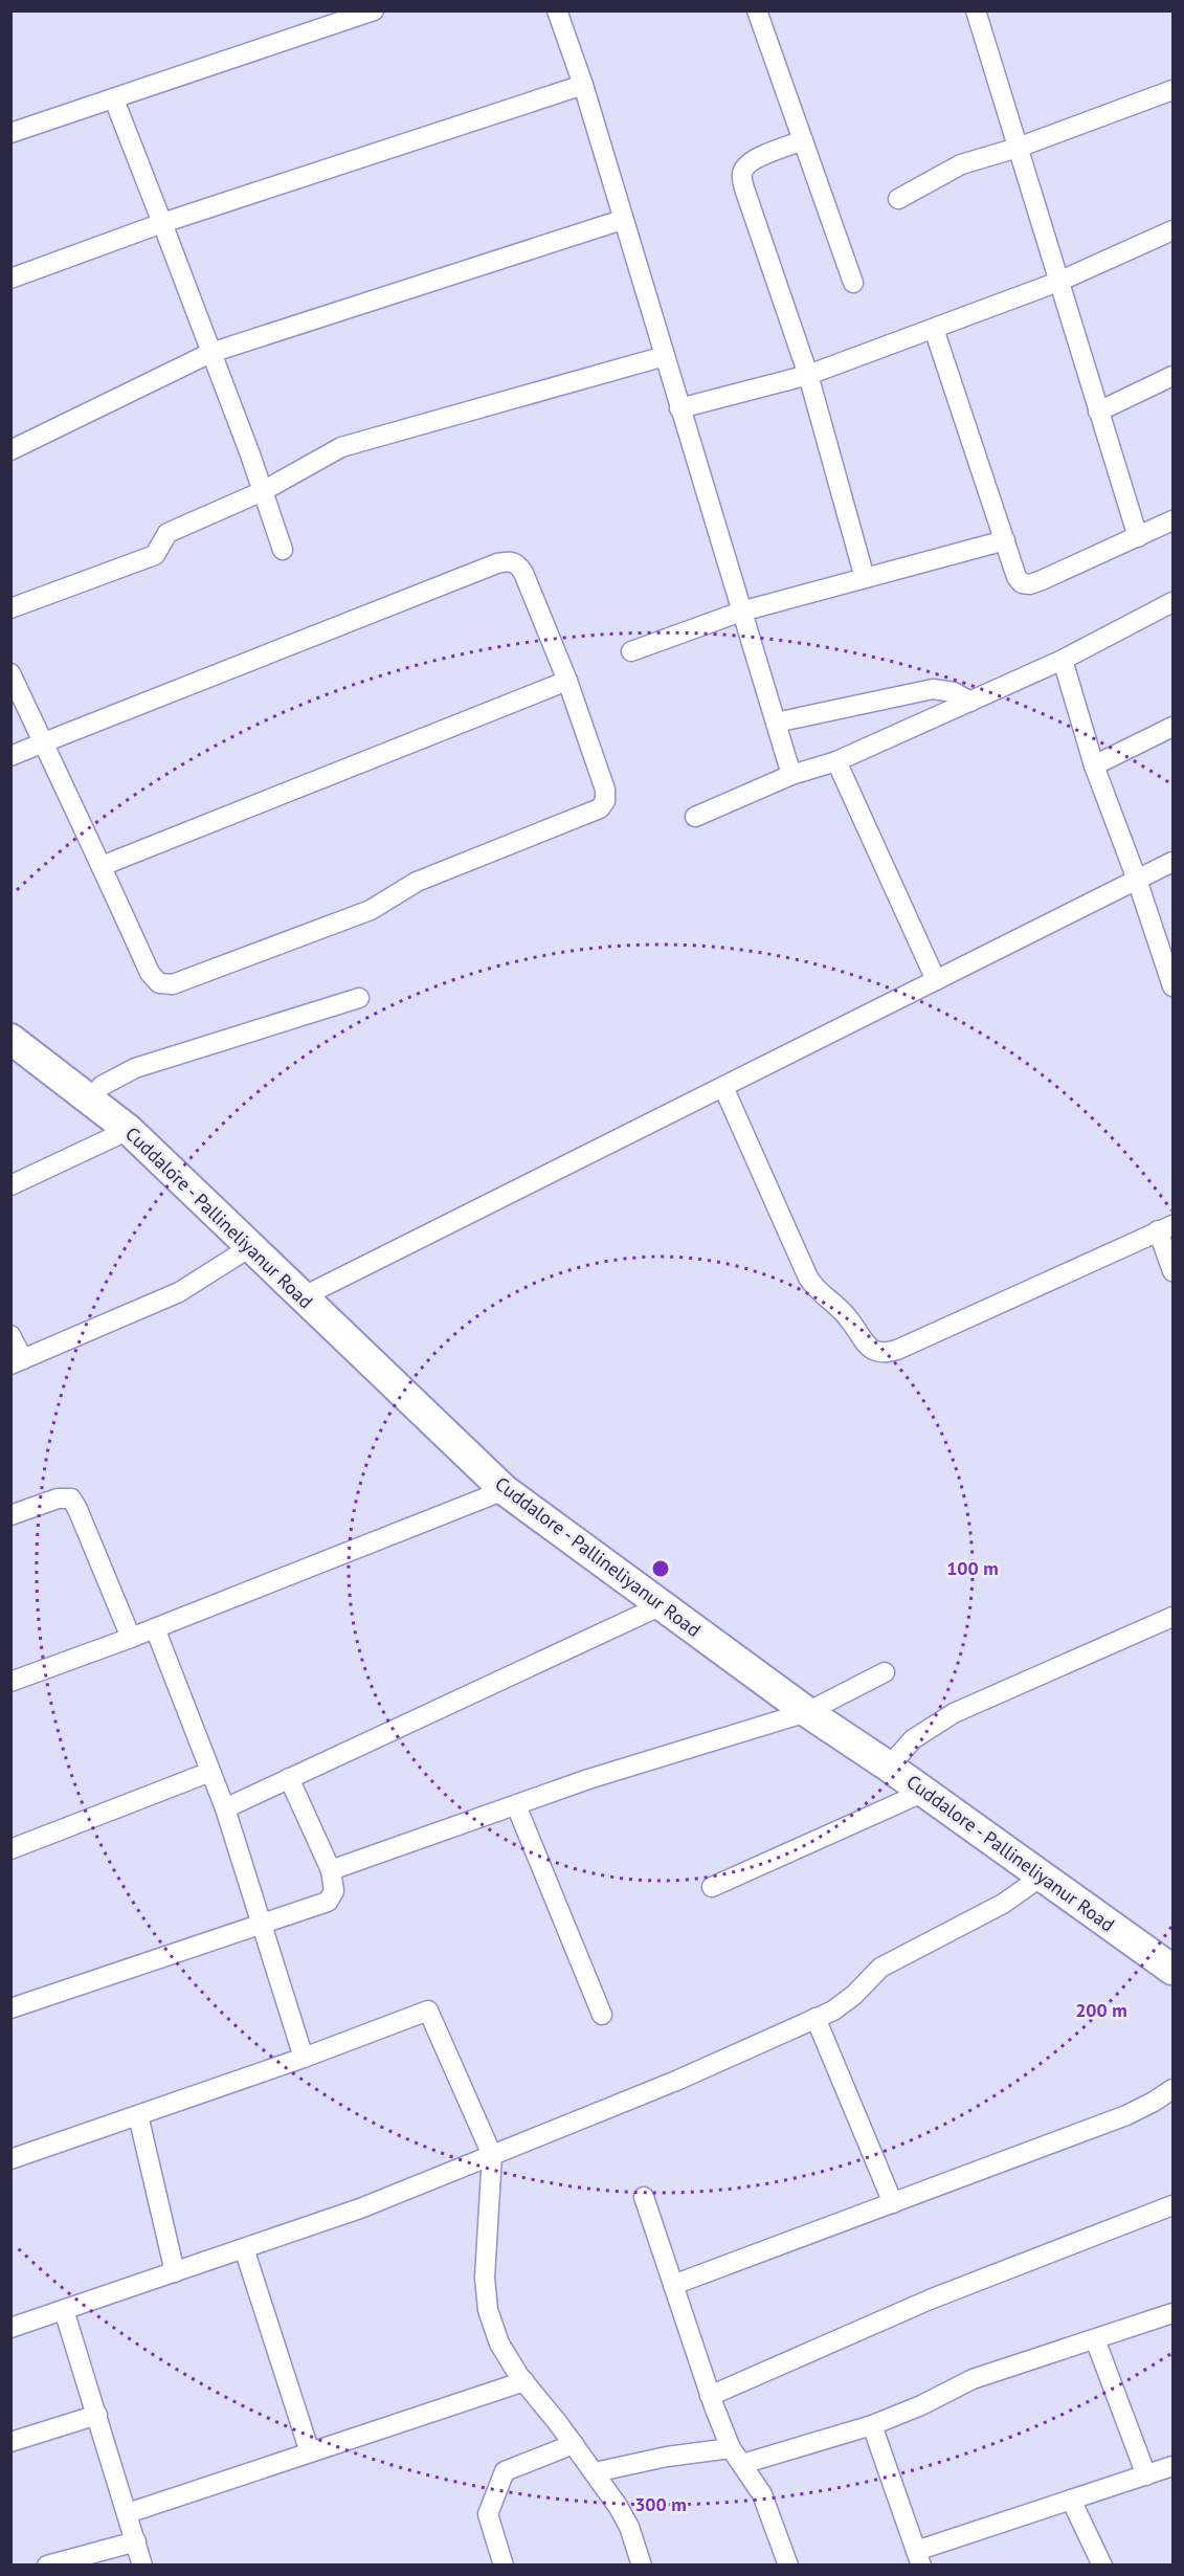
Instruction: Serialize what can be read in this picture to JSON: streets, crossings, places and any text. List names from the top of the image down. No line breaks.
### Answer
{"streets":{"main road":["Cuddalore - Pallineliyanur Road"]},"rings":["100 m","200 m","300 m"]}
